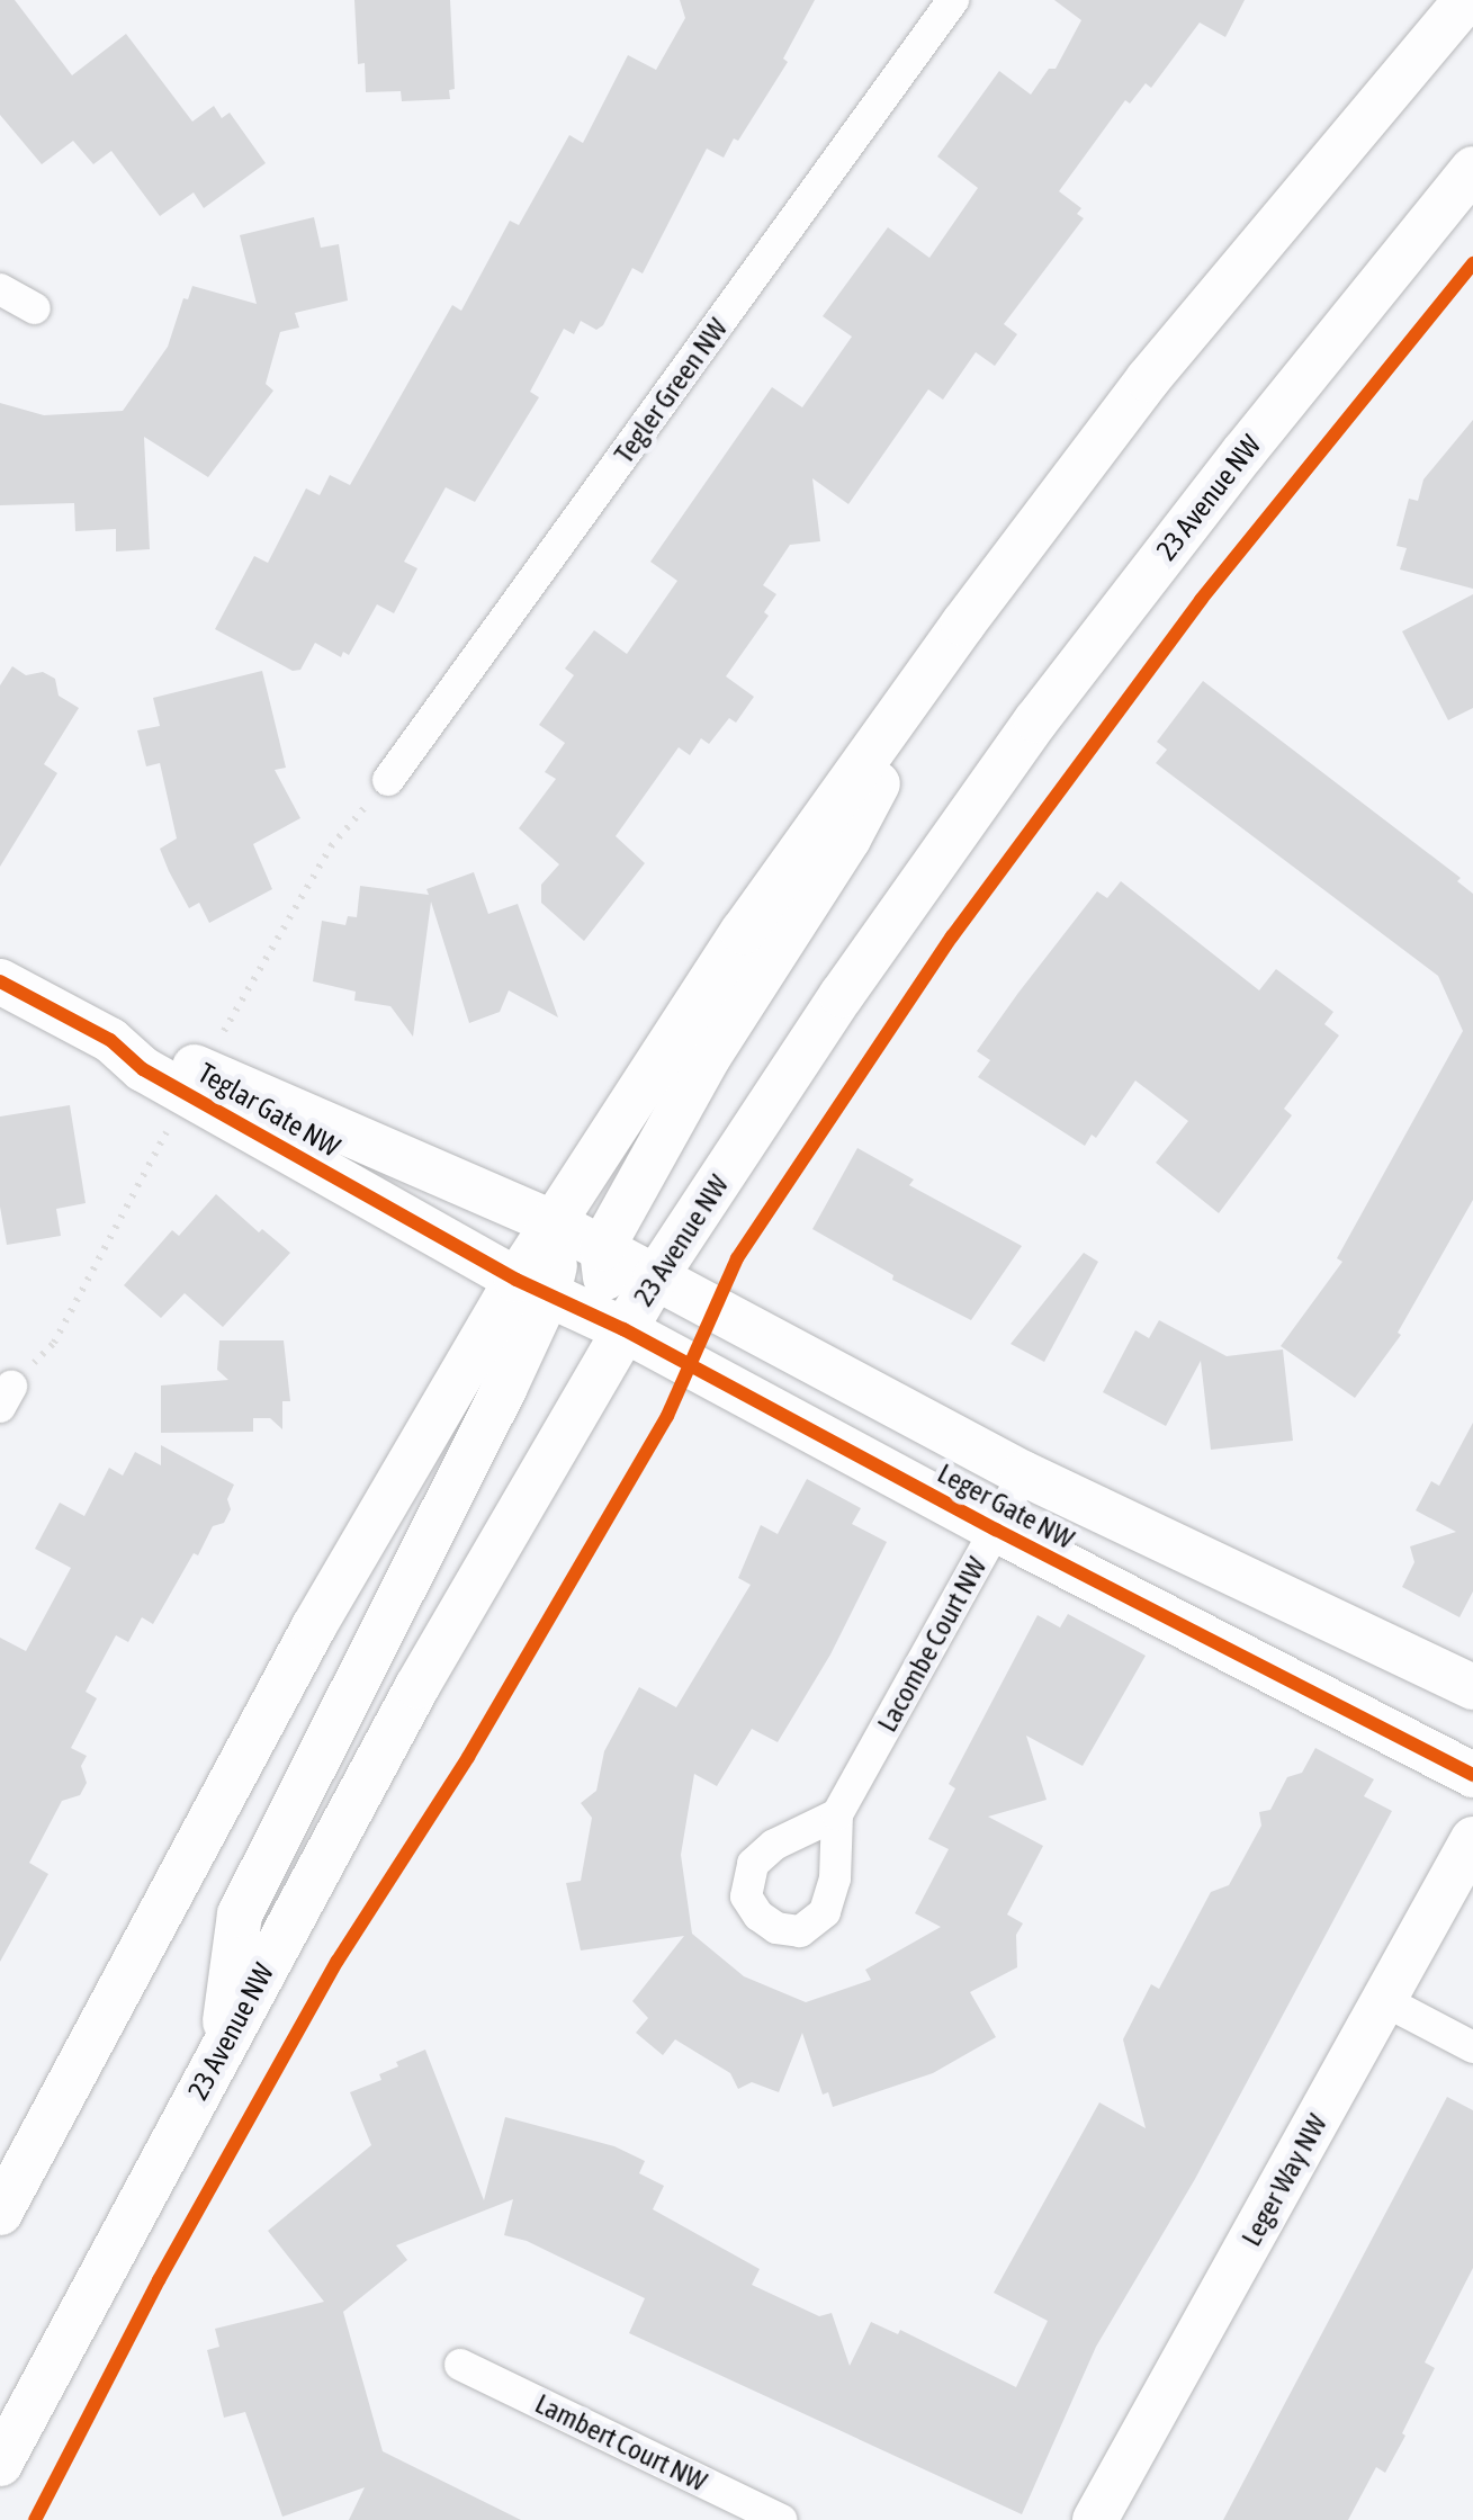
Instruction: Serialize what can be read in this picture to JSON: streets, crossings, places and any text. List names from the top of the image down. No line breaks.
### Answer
{"streets":{"street":["Tegler Green NW","23 Avenue NW","Teglar Gate NW","Leger Gate NW","Lacombe Court NW","Leger Way NW","Lambert Court NW"]},"crossings":[["23 Avenue NW","Leger Gate NW"],["Teglar Gate NW","Leger Gate NW"],["Leger Gate NW","Lacombe Court NW"]]}
